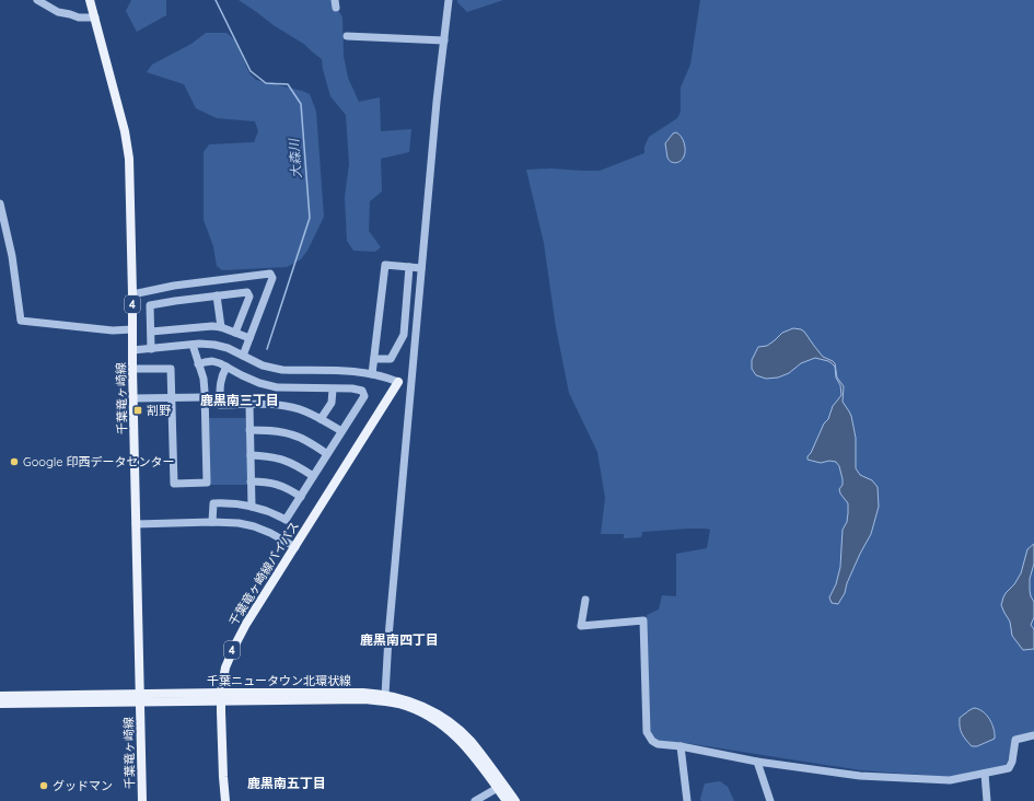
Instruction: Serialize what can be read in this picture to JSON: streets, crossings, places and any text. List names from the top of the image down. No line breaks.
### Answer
{"streets":{"main road":["4","千葉竜ヶ崎線","千葉竜ヶ崎線バイパス","千葉ニュータウン北環状線"]},"crossings":[["千葉竜ヶ崎線","千葉ニュータウン北環状線"],["千葉竜ヶ崎線バイパス","千葉ニュータウン北環状線"]],"districts":["鹿黒南三丁目","鹿黒南四丁目","鹿黒南五丁目"],"water":["大森川"],"places":{"transit":["割野"],"other":["Google 印西データセンター","グッドマン"]}}
